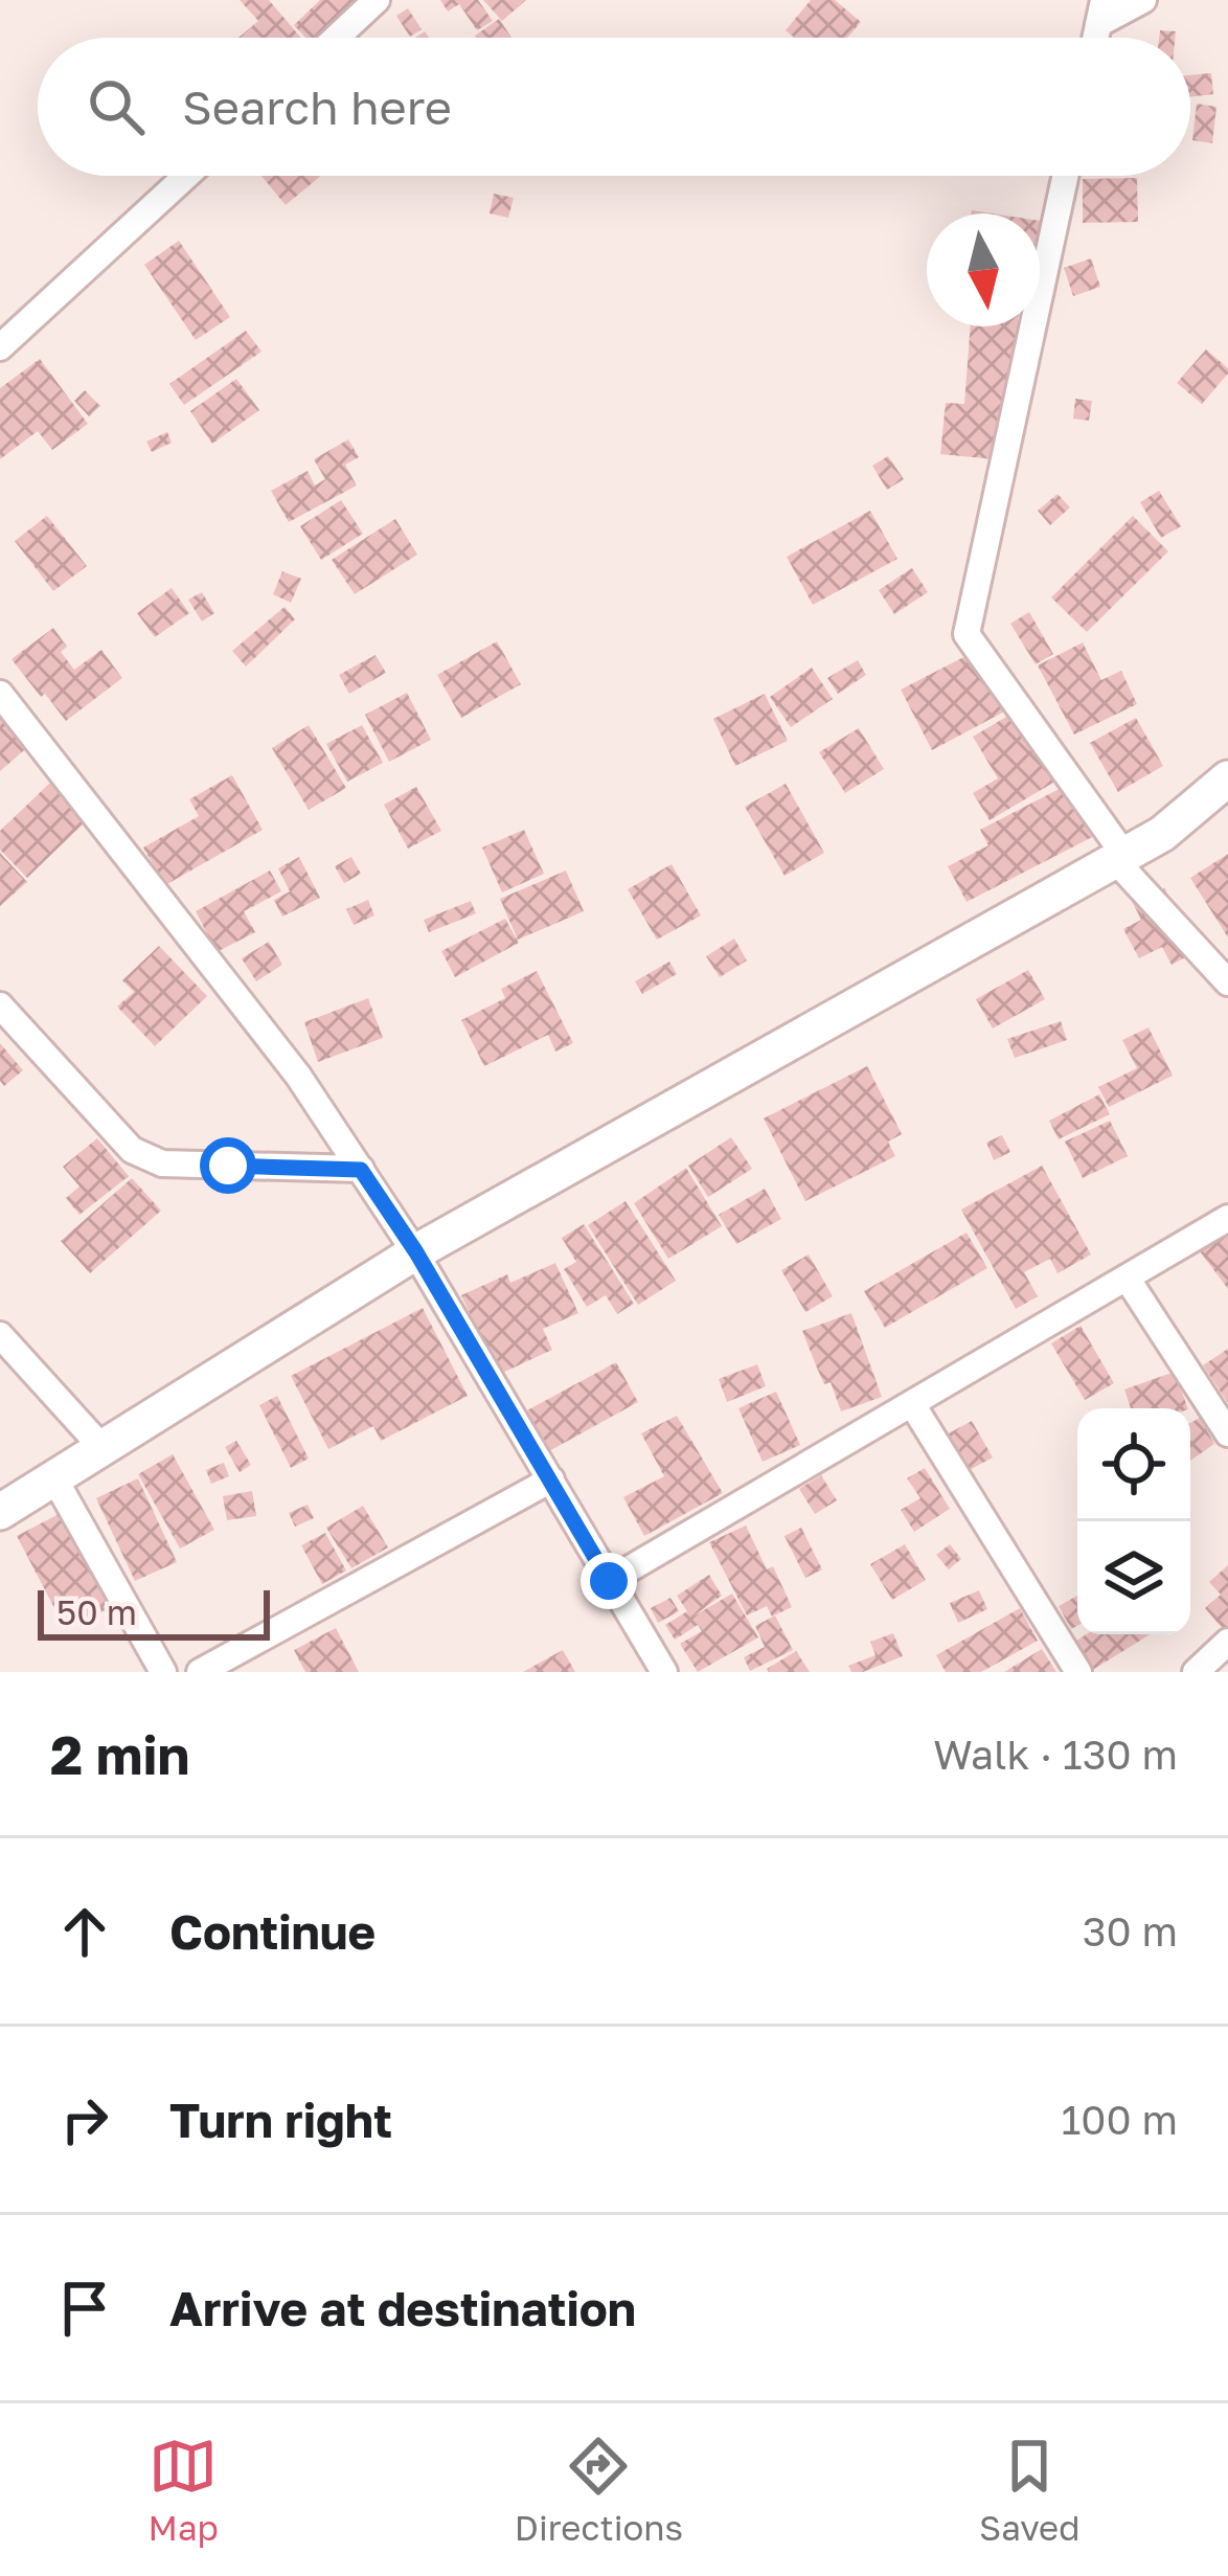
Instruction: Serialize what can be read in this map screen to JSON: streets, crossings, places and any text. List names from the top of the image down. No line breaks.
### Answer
{"scale_bar":"50 m","north":"bottom","page":{"search":"Search here","scale":"50 m","heading":["2 min","Walk · 130 m"],"list":[["Continue","30 m"],["Turn right","100 m"],"Arrive at destination"],"nav":["Map","Directions","Saved"]}}
